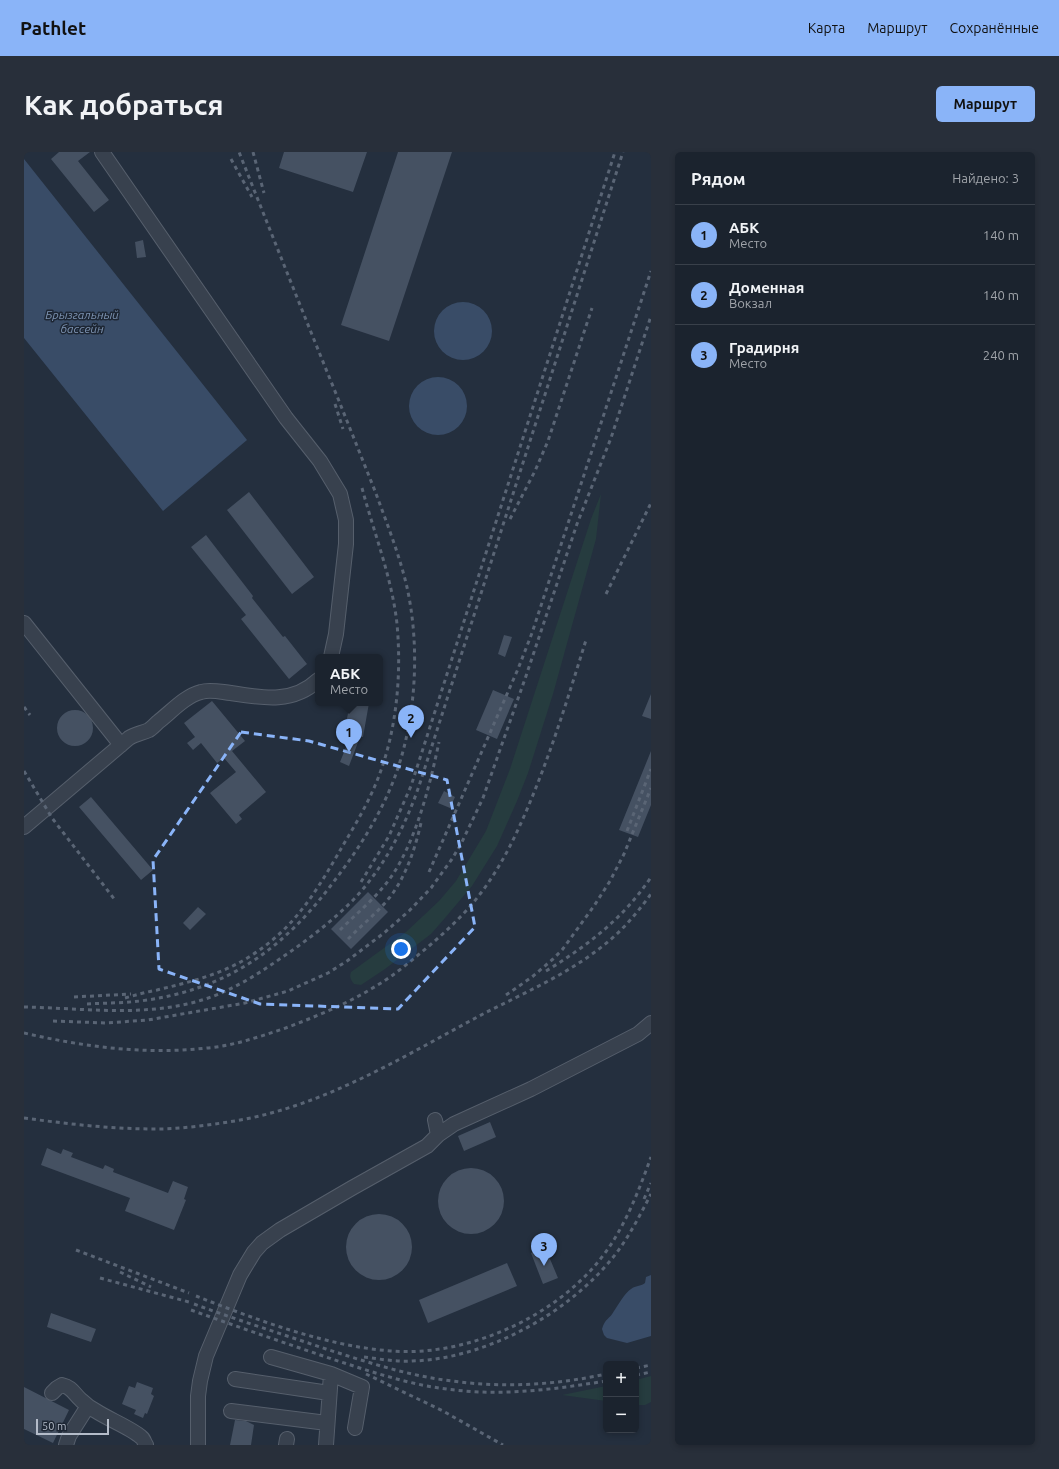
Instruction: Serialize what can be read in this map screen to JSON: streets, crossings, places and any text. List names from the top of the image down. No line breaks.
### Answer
{"water":["Брызгальный бассейн"],"scale_bar":"50 m","page":{"header":"Pathlet","nav":["Карта","Маршрут","Сохранённые"],"buttons":"Маршрут","title":"Как добраться","heading":["Рядом","Найдено: 3"],"list":[{"mark":"1","name":"АБК","note":"Место","value":"140 m"},{"mark":"2","name":"Доменная","note":"Вокзал","value":"140 m"},{"mark":"3","name":"Градирня","note":"Место","value":"240 m"}],"popup":["АБК","Место"],"pins":["2","1","3"],"map_buttons":["+","−"],"scale":"50 m"}}
